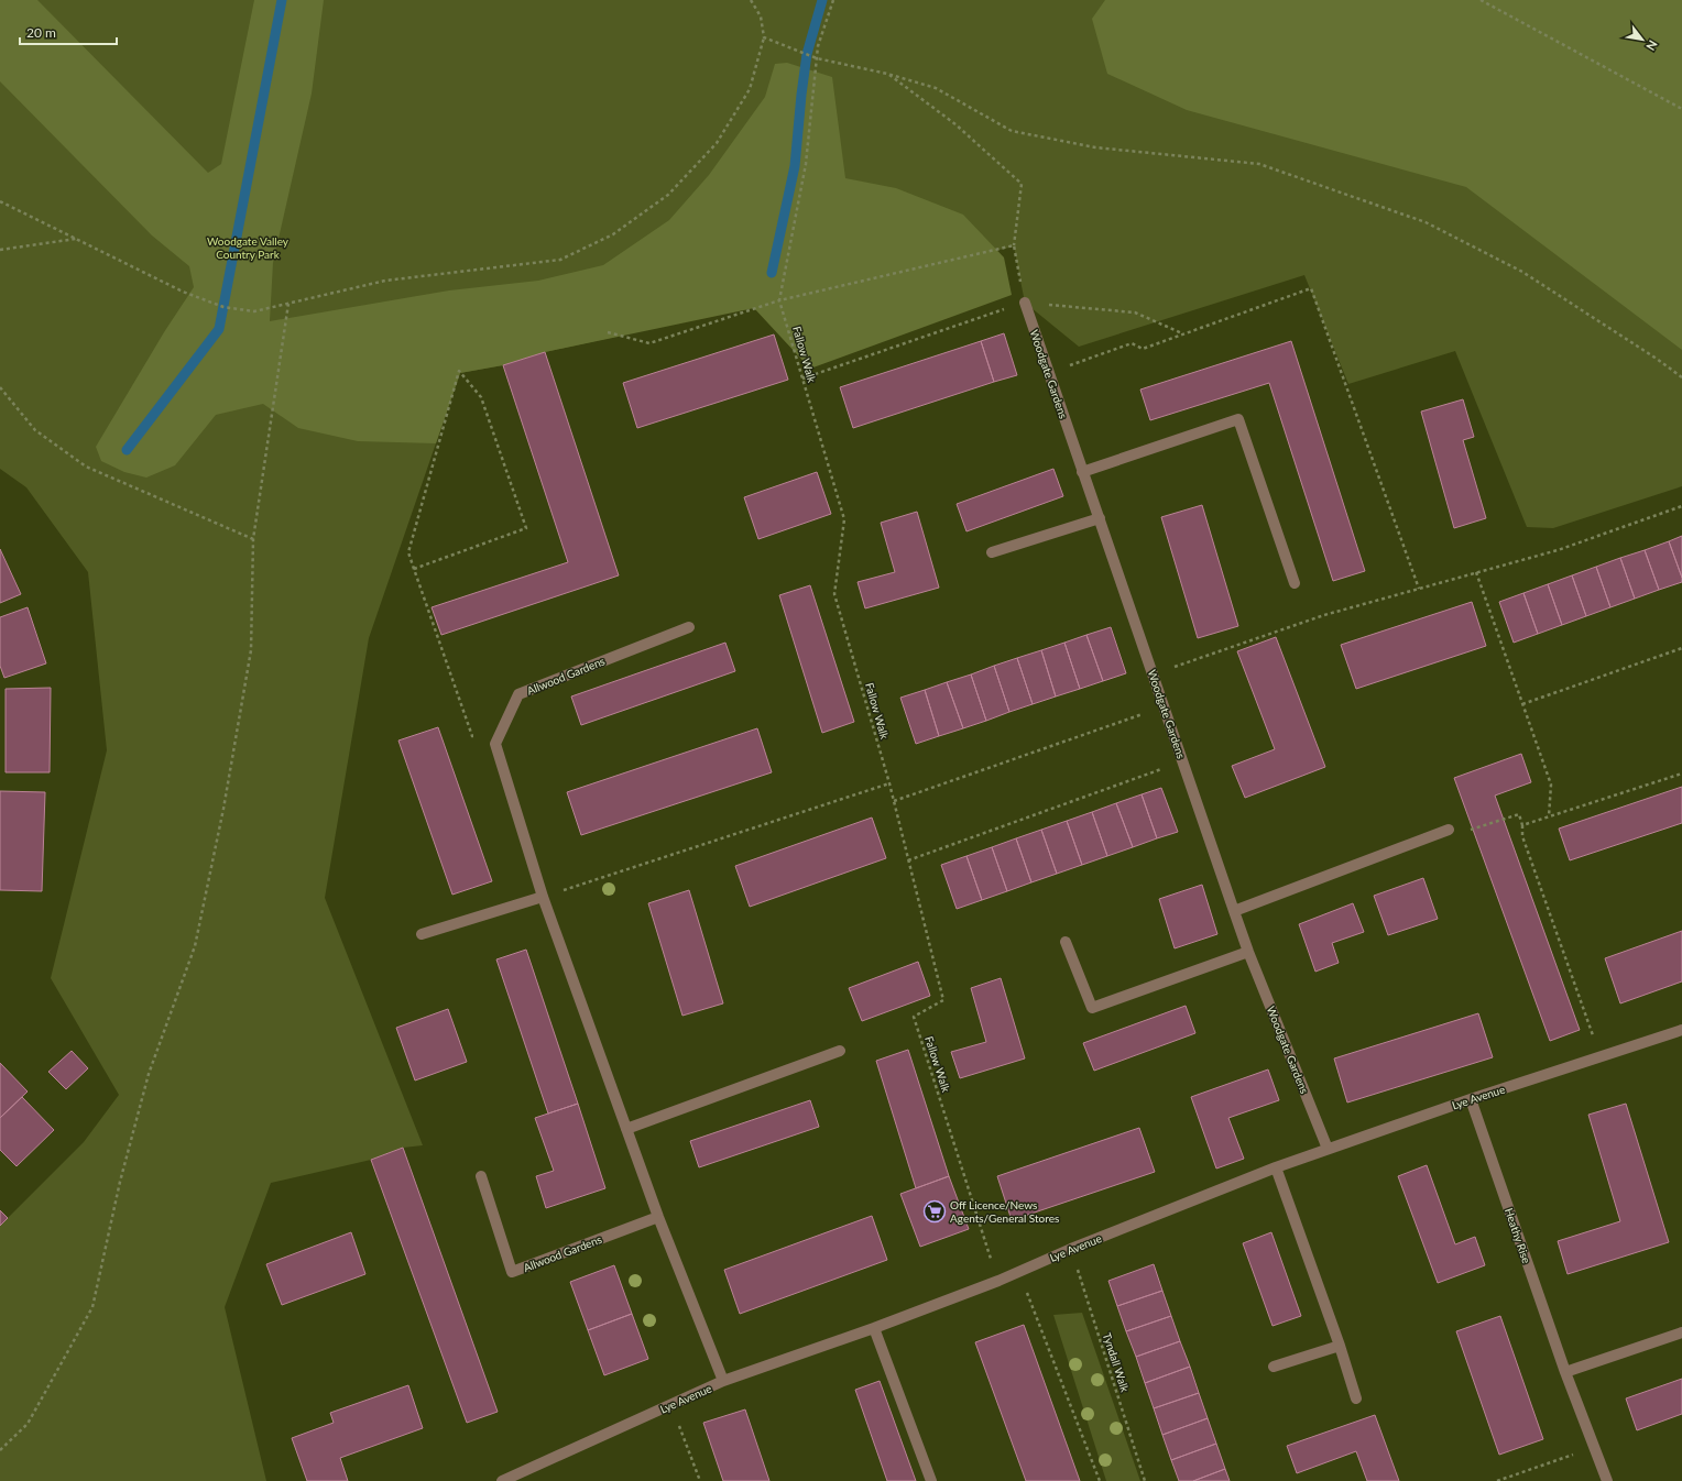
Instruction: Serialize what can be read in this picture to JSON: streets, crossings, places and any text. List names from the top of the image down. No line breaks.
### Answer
{"streets":{"street":["Woodgate Gardens","Allwood Gardens","Lye Avenue","Heathy Rise"],"path":["Fallow Walk","Tyndall Walk"]},"crossings":[["Fallow Walk","Lye Avenue"],["Woodgate Gardens","Lye Avenue"],["Lye Avenue","Heathy Rise"],["Lye Avenue","Tyndall Walk"]],"parks":["Woodgate Valley Country Park"],"places":{"supermarket":["Off Licence/News Agents/General Stores"]},"scale_bar":"20 m","north":"bottom right"}
